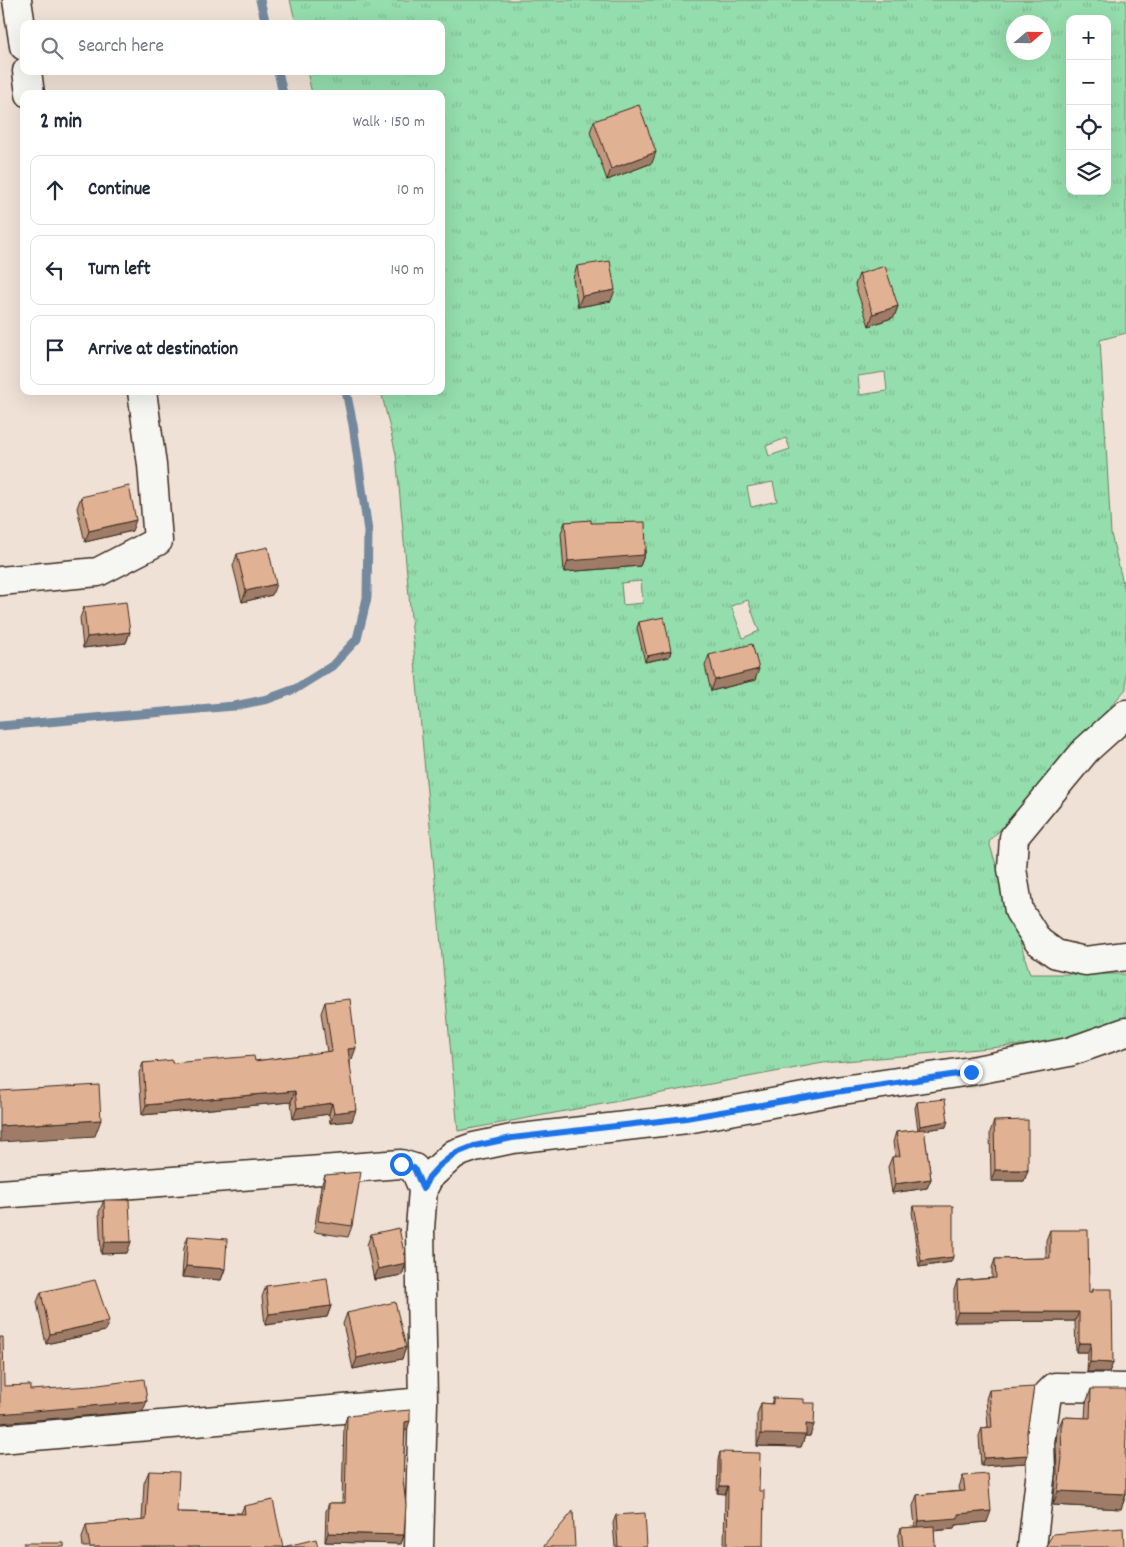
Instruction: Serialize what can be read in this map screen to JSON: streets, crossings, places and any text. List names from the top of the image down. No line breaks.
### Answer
{"north":"right","page":{"map_buttons":["+","−"],"search":"Search here","heading":["2 min","Walk · 150 m"],"list":[["Continue","10 m"],["Turn left","140 m"],"Arrive at destination"]}}
